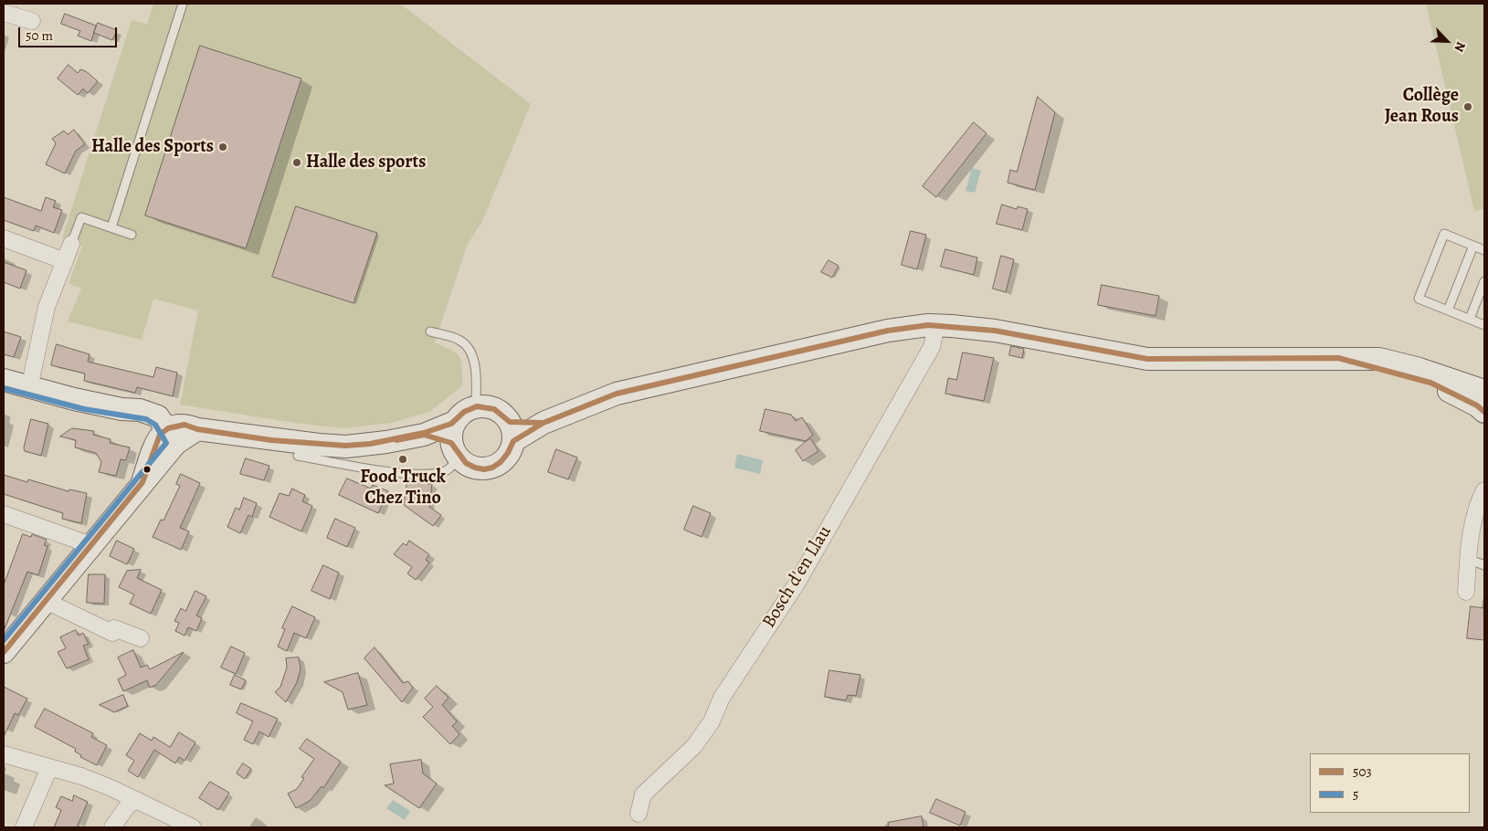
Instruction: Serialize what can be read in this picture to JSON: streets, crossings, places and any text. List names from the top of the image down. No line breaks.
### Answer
{"streets":{"street":["Bosch d'en Llau"]},"places":["Collège Jean Rous","Halle des Sports","Halle des sports","Food Truck Chez Tino"],"lines":["transit line 503","transit line 5"],"legend":["503","5"],"scale_bar":"50 m","north":"bottom right"}
